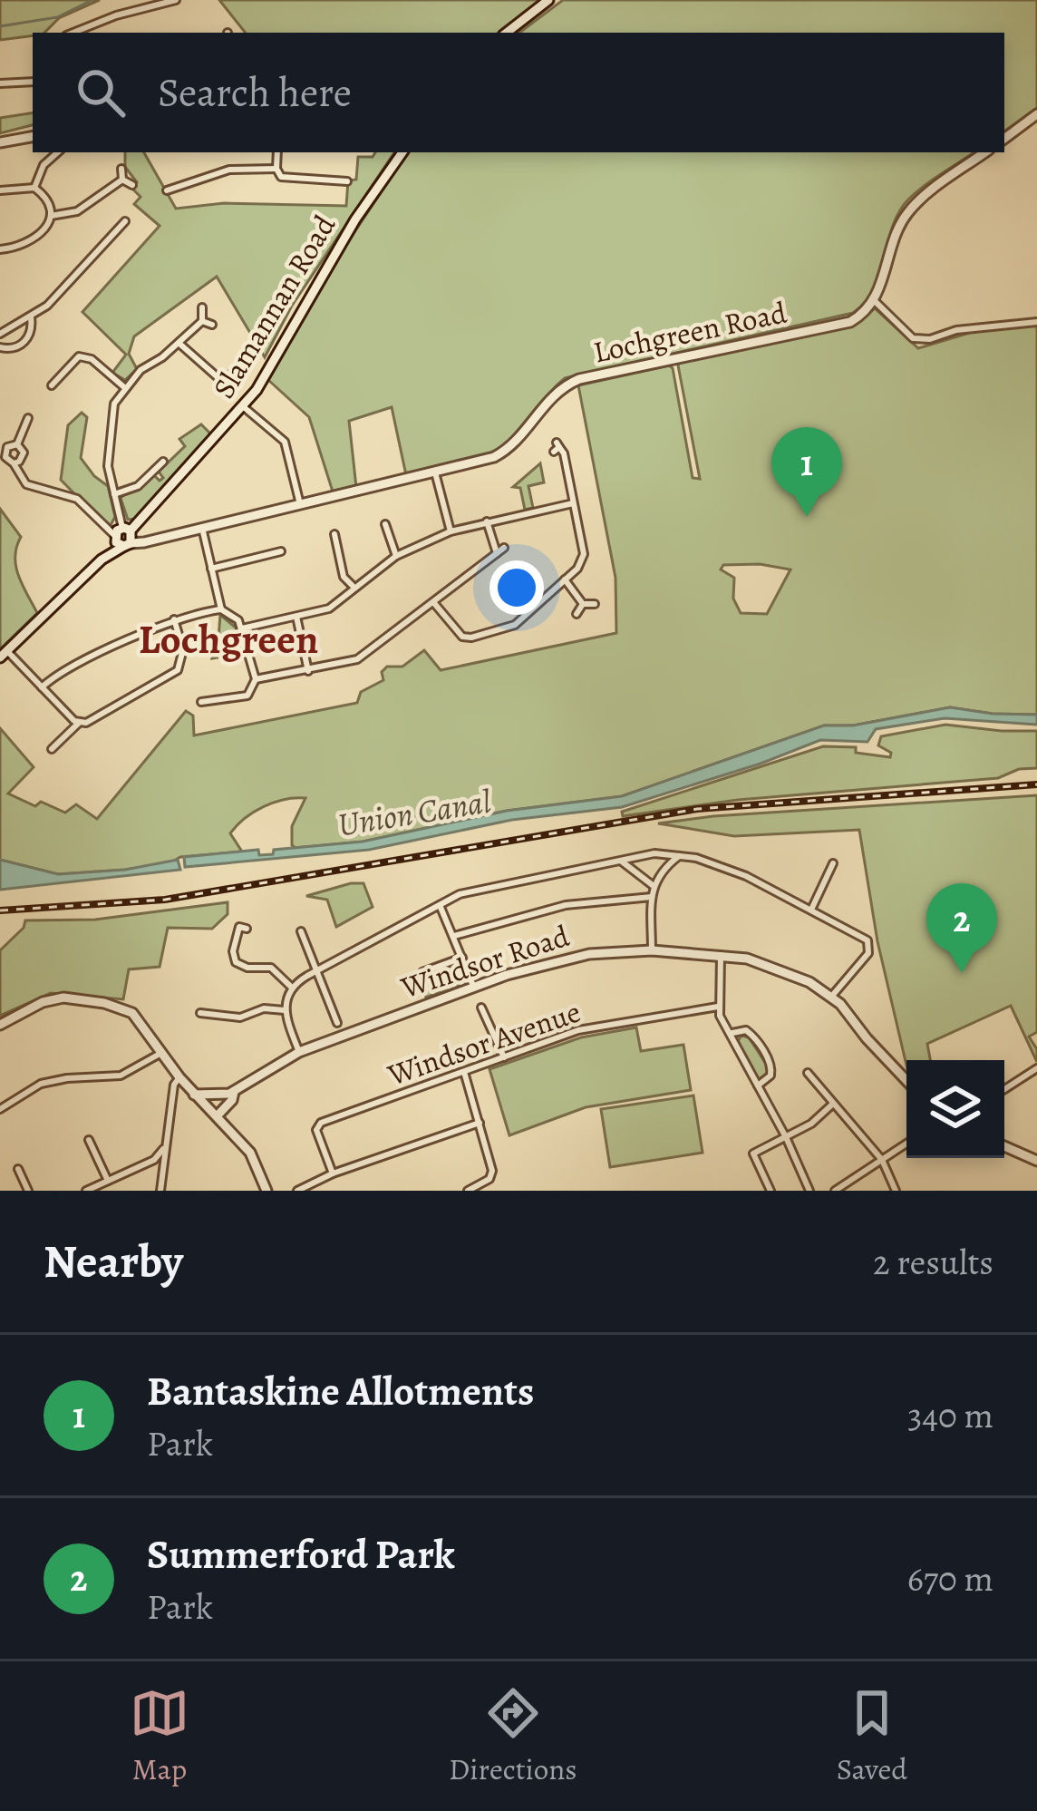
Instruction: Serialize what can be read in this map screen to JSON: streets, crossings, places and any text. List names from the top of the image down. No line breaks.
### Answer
{"streets":{"street":["Slamannan Road","Lochgreen Road","Windsor Road","Windsor Avenue"]},"crossings":[["Slamannan Road","Lochgreen Road"]],"districts":["Lochgreen"],"water":["Union Canal"],"page":{"search":"Search here","pins":["1","2"],"heading":["Nearby","2 results"],"list":[{"mark":"1","name":"Bantaskine Allotments","note":"Park","value":"340 m"},{"mark":"2","name":"Summerford Park","note":"Park","value":"670 m"}],"nav":["Map","Directions","Saved"]}}
